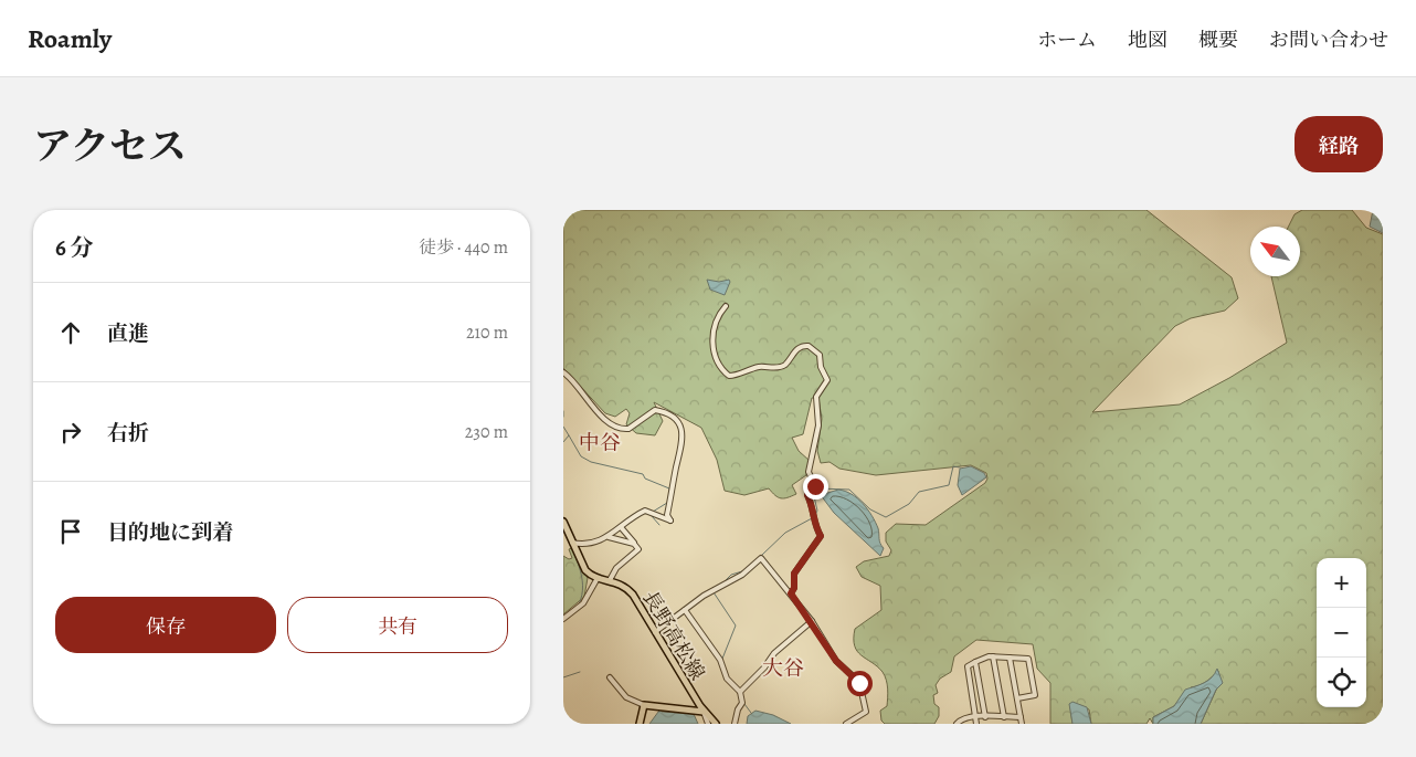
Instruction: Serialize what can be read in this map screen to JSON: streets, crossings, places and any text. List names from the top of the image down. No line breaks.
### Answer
{"streets":{"main road":["長野高松線"]},"districts":["中谷","大谷"],"north":"top left","page":{"header":"Roamly","nav":["ホーム","地図","概要","お問い合わせ"],"title":"アクセス","buttons":["経路",["保存","共有"]],"heading":["6 分","徒歩 · 440 m"],"list":[["直進","210 m"],["右折","230 m"],"目的地に到着"],"map_buttons":["+","−"]}}
